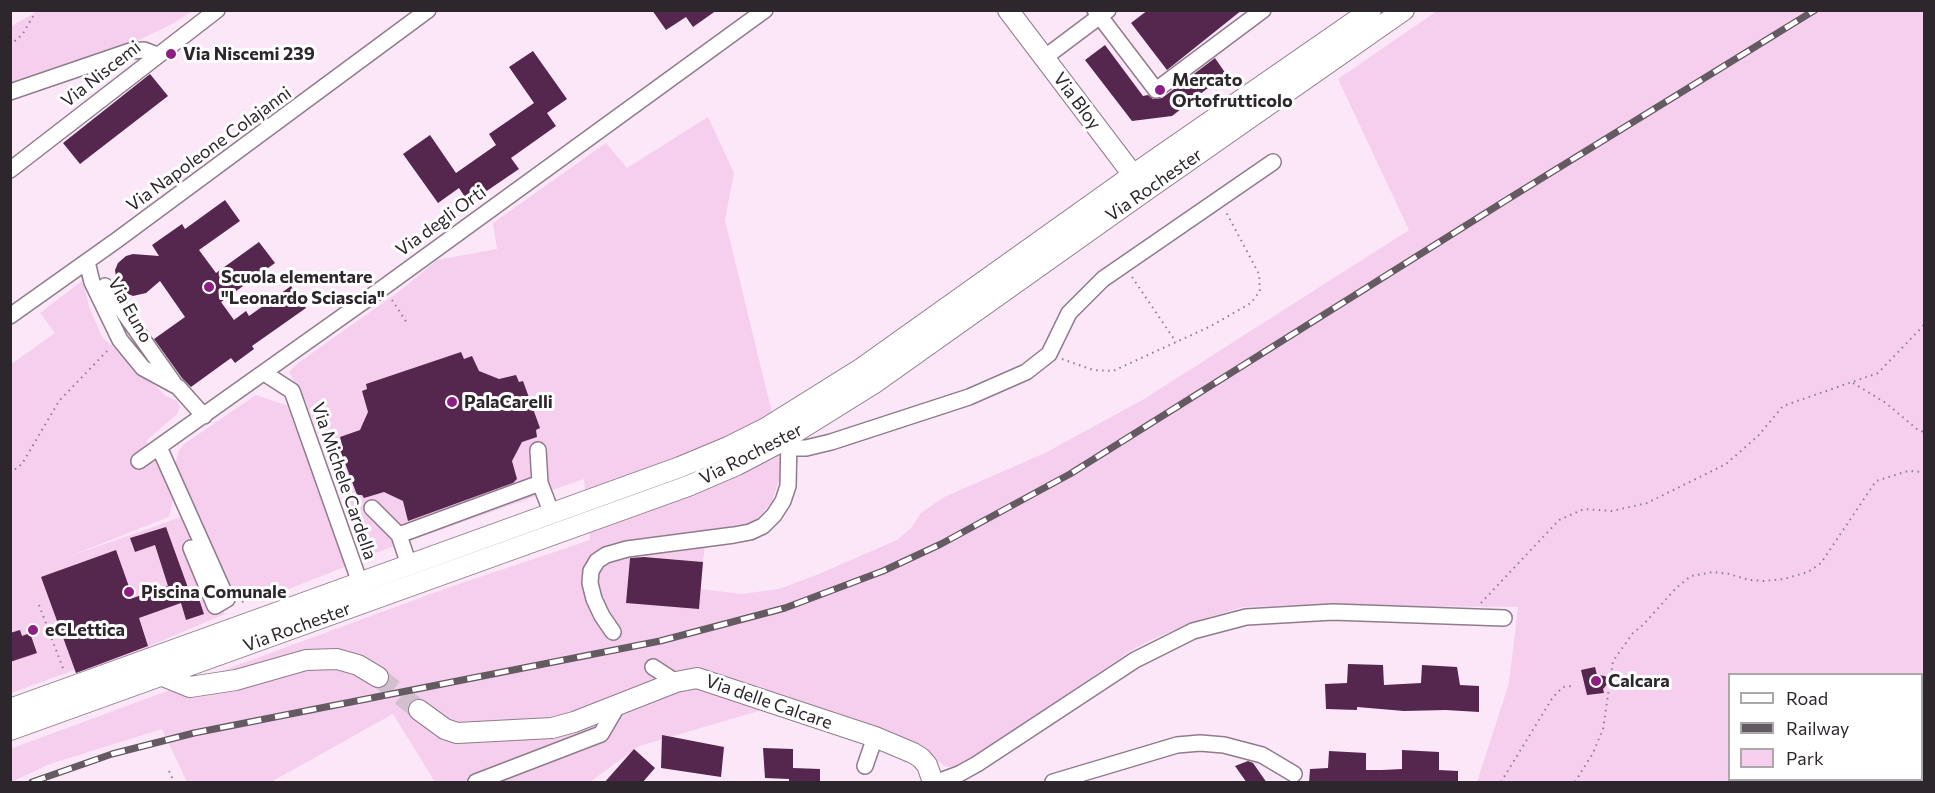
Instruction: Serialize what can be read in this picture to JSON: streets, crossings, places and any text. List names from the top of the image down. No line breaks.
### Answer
{"streets":{"main road":["Via Bloy","Via Rochester","Via delle Calcare"],"street":["Via Niscemi","Via Napoleone Colajanni","Via degli Orti","Via Euno","Via Michele Cardella"]},"crossings":[["Via Bloy","Via Rochester"],["Via Napoleone Colajanni","Via Euno"],["Via Rochester","Via Michele Cardella"],["Via degli Orti","Via Euno"],["Via degli Orti","Via Michele Cardella"]],"places":["Via Niscemi 239","Mercato Ortofrutticolo","Scuola elementare \"Leonardo Sciascia\"","PalaCarelli","Piscina Comunale","eCLettica","Calcara"],"legend":["Road","Railway","Park"]}
